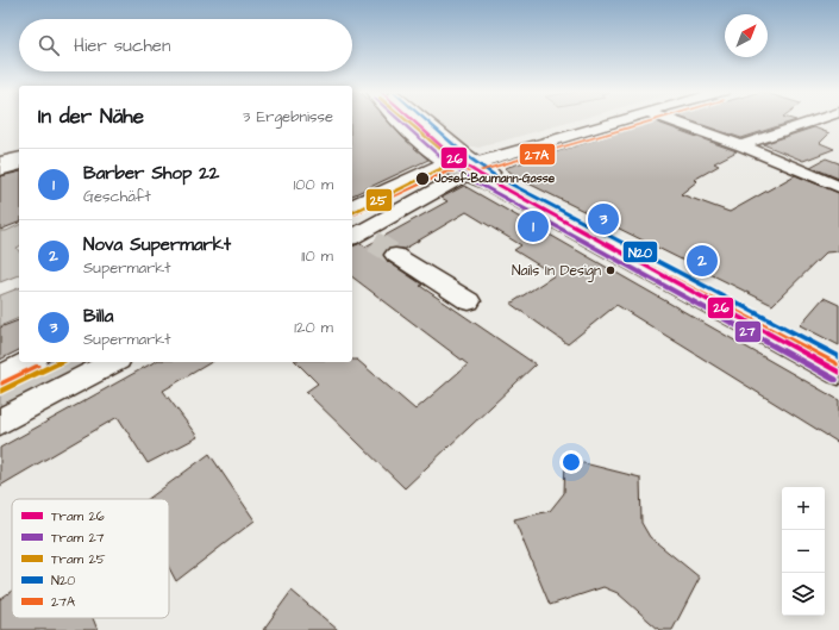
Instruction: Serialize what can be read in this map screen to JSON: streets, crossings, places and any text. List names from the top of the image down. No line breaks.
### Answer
{"places":["Josef-Baumann-Gasse","Nails In Design"],"lines":["tram line 26","tram line 27","tram line 25","transit line N20","transit line 27A"],"legend":["Tram 26","Tram 27","Tram 25","N20","27A"],"north":"top right","page":{"search":"Hier suchen","heading":["In der Nähe","3 Ergebnisse"],"list":[{"mark":"1","name":"Barber Shop 22","note":"Geschäft","value":"100 m"},{"mark":"2","name":"Nova Supermarkt","note":"Supermarkt","value":"110 m"},{"mark":"3","name":"Billa","note":"Supermarkt","value":"120 m"}],"pins":["3","1","2"],"map_buttons":["+","−"]}}
